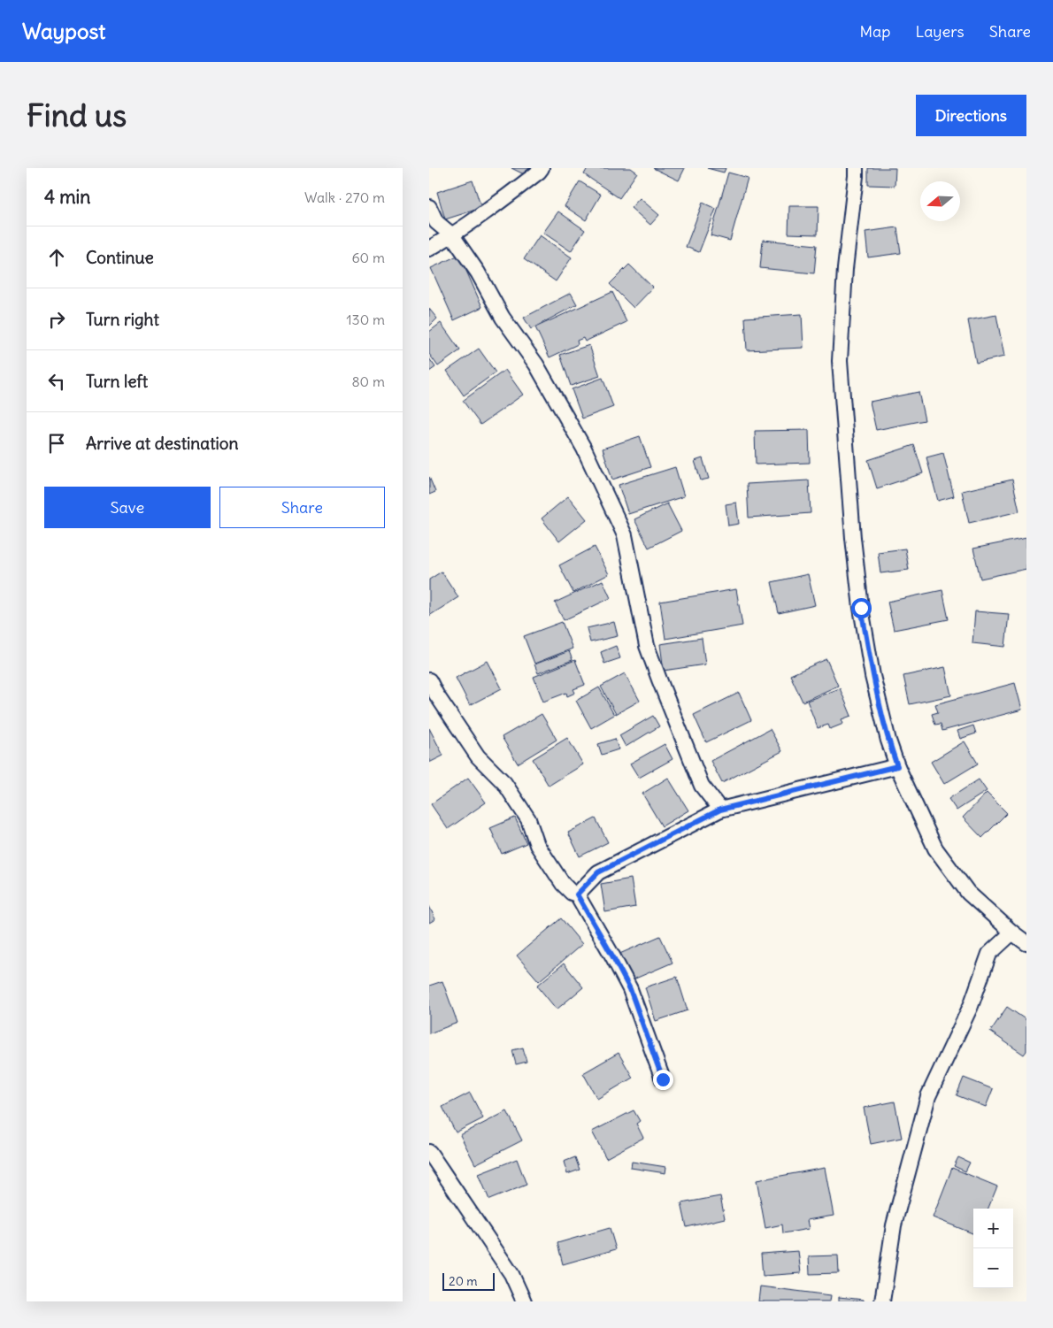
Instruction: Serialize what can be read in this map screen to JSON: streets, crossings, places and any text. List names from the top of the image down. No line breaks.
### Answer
{"scale_bar":"20 m","north":"left","page":{"header":"Waypost","nav":["Map","Layers","Share"],"buttons":["Directions",["Save","Share"]],"title":"Find us","heading":["4 min","Walk · 270 m"],"list":[["Continue","60 m"],["Turn right","130 m"],["Turn left","80 m"],"Arrive at destination"],"map_buttons":["+","−"],"scale":"20 m"}}
